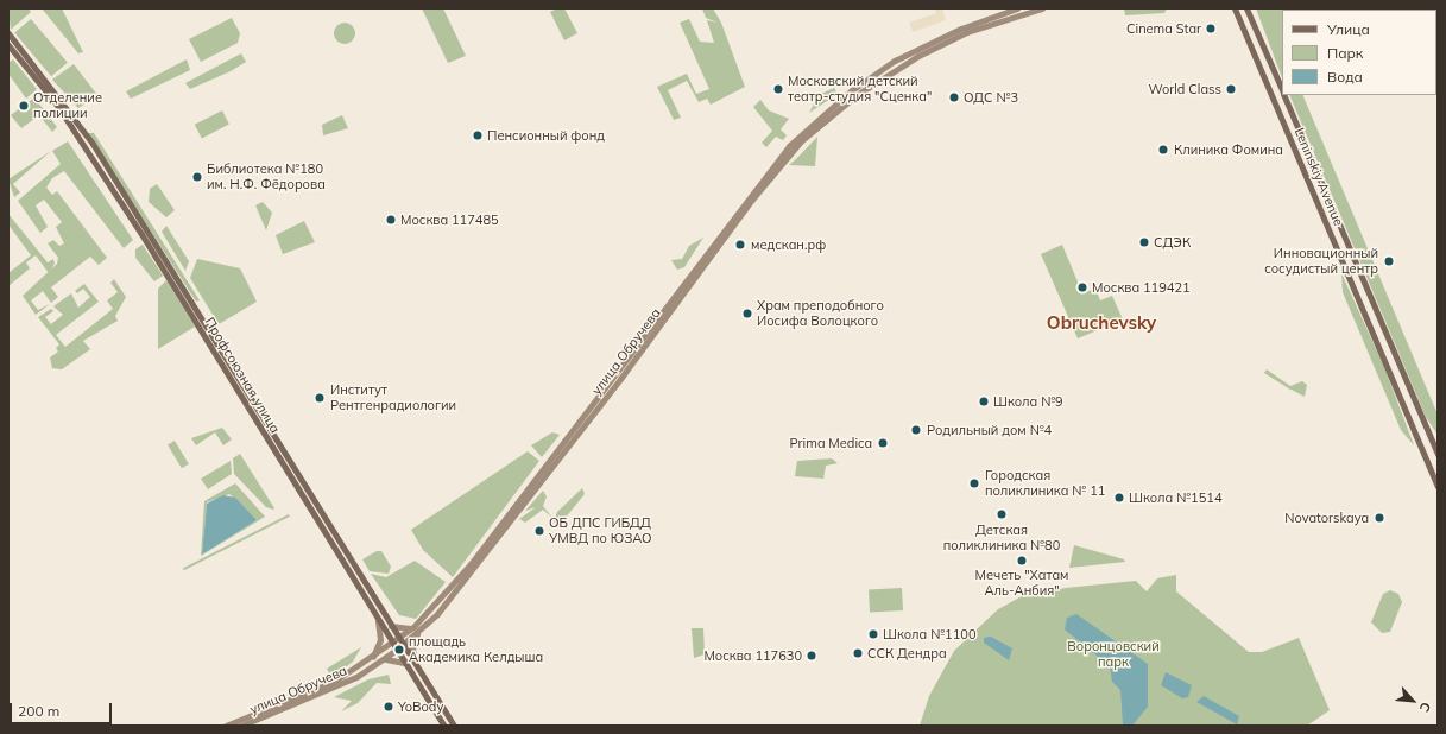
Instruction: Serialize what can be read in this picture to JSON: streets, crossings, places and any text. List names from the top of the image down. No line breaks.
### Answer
{"streets":{"main road":["Leninskiy Avenue","улица Обручева","Профсоюзная улица"]},"crossings":[["улица Обручева","Профсоюзная улица"]],"districts":["Obruchevsky"],"parks":["Воронцовский парк"],"places":["Cinema Star","Московский детский театр-студия \"Сценка\"","World Class","ОДС №3","Отделение полиции","Пенсионный фонд","Клиника Фомина","Библиотека №180 им. Н.Ф. Фёдорова","Москва 117485","СДЭК","медскан.рф","Инновационный сосудистый центр","Москва 119421","Храм преподобного Иосифа Волоцкого","Институт Рентгенрадиологии","Школа №9","Родильный дом №4","Prima Medica","Городская поликлиника № 11","Школа №1514","Детская поликлиника №80","Novatorskaya","ОБ ДПС ГИБДД УМВД по ЮЗАО","Мечеть \"Хатам Аль-Анбия\"","Школа №1100","площадь Академика Келдыша","ССК Дендра","Москва 117630","YoBody"],"legend":["Улица","Парк","Вода"],"scale_bar":"200 m","north":"bottom right"}
